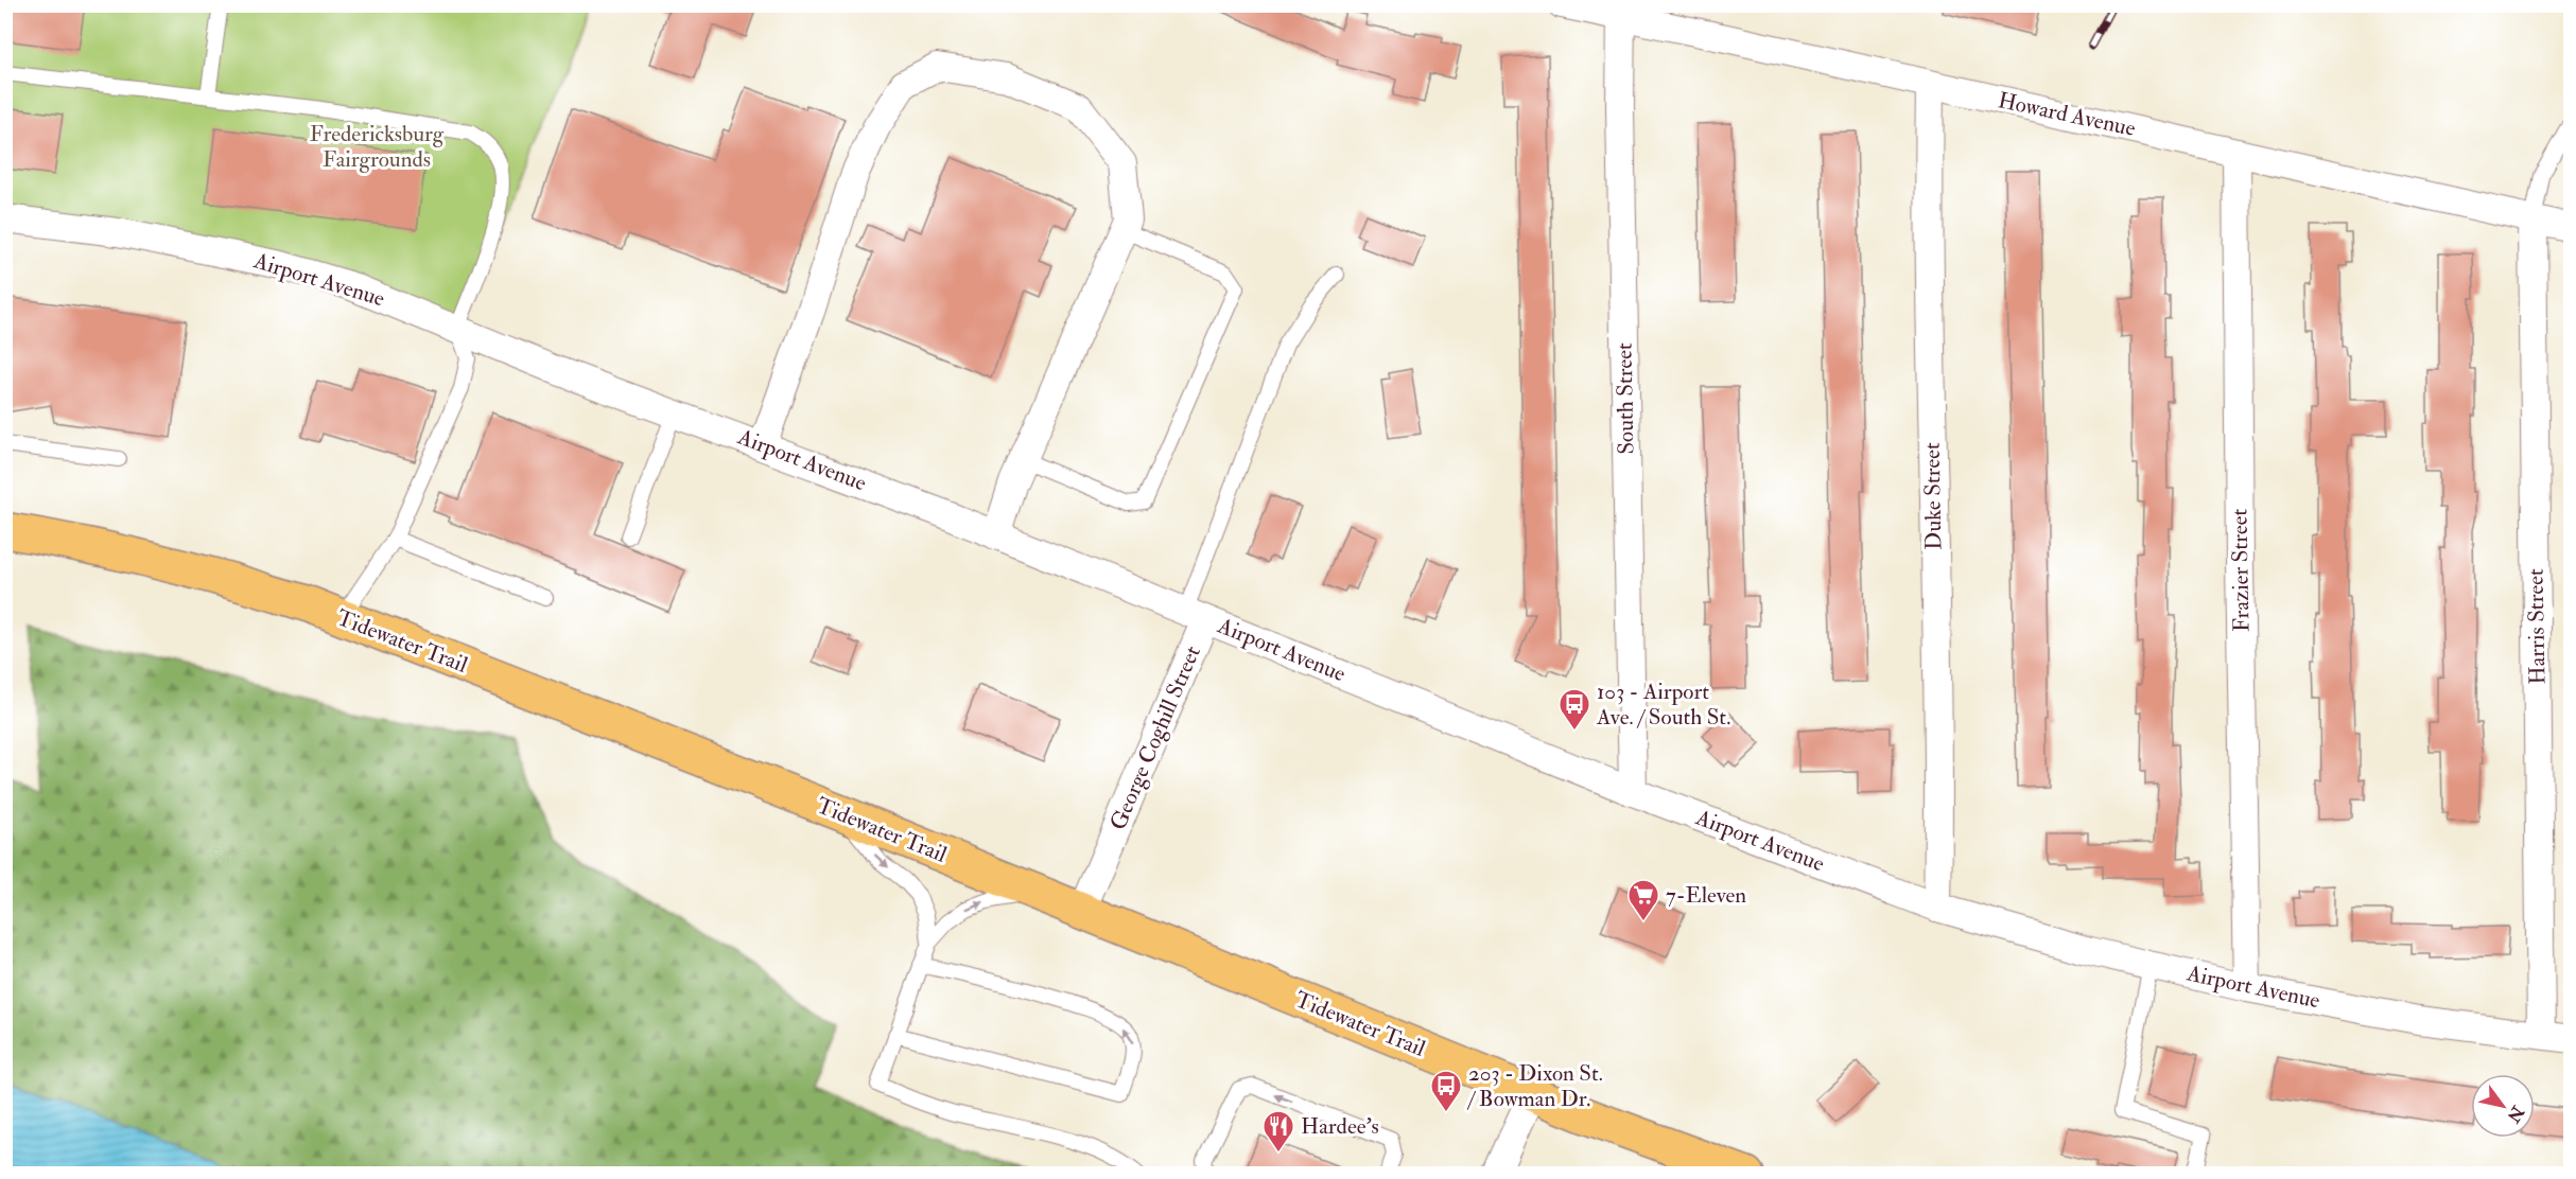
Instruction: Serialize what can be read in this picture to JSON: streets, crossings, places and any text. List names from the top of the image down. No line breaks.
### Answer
{"streets":{"main road":["Tidewater Trail"],"street":["Howard Avenue","Airport Avenue","South Street","Duke Street","Frazier Street","Harris Street","George Coghill Street"]},"crossings":[["Howard Avenue","South Street"],["Howard Avenue","Duke Street"],["Howard Avenue","Frazier Street"],["Howard Avenue","Harris Street"],["Airport Avenue","South Street"],["Airport Avenue","Duke Street"],["Airport Avenue","Frazier Street"],["Airport Avenue","Harris Street"],["Airport Avenue","George Coghill Street"],["Tidewater Trail","George Coghill Street"]],"parks":["Fredericksburg Fairgrounds"],"places":{"bus stop":["103 - Airport Ave. / South St.","203 - Dixon St. / Bowman Dr."],"supermarket":["7-Eleven"],"restaurant":["Hardee's"]},"north":"bottom right"}
